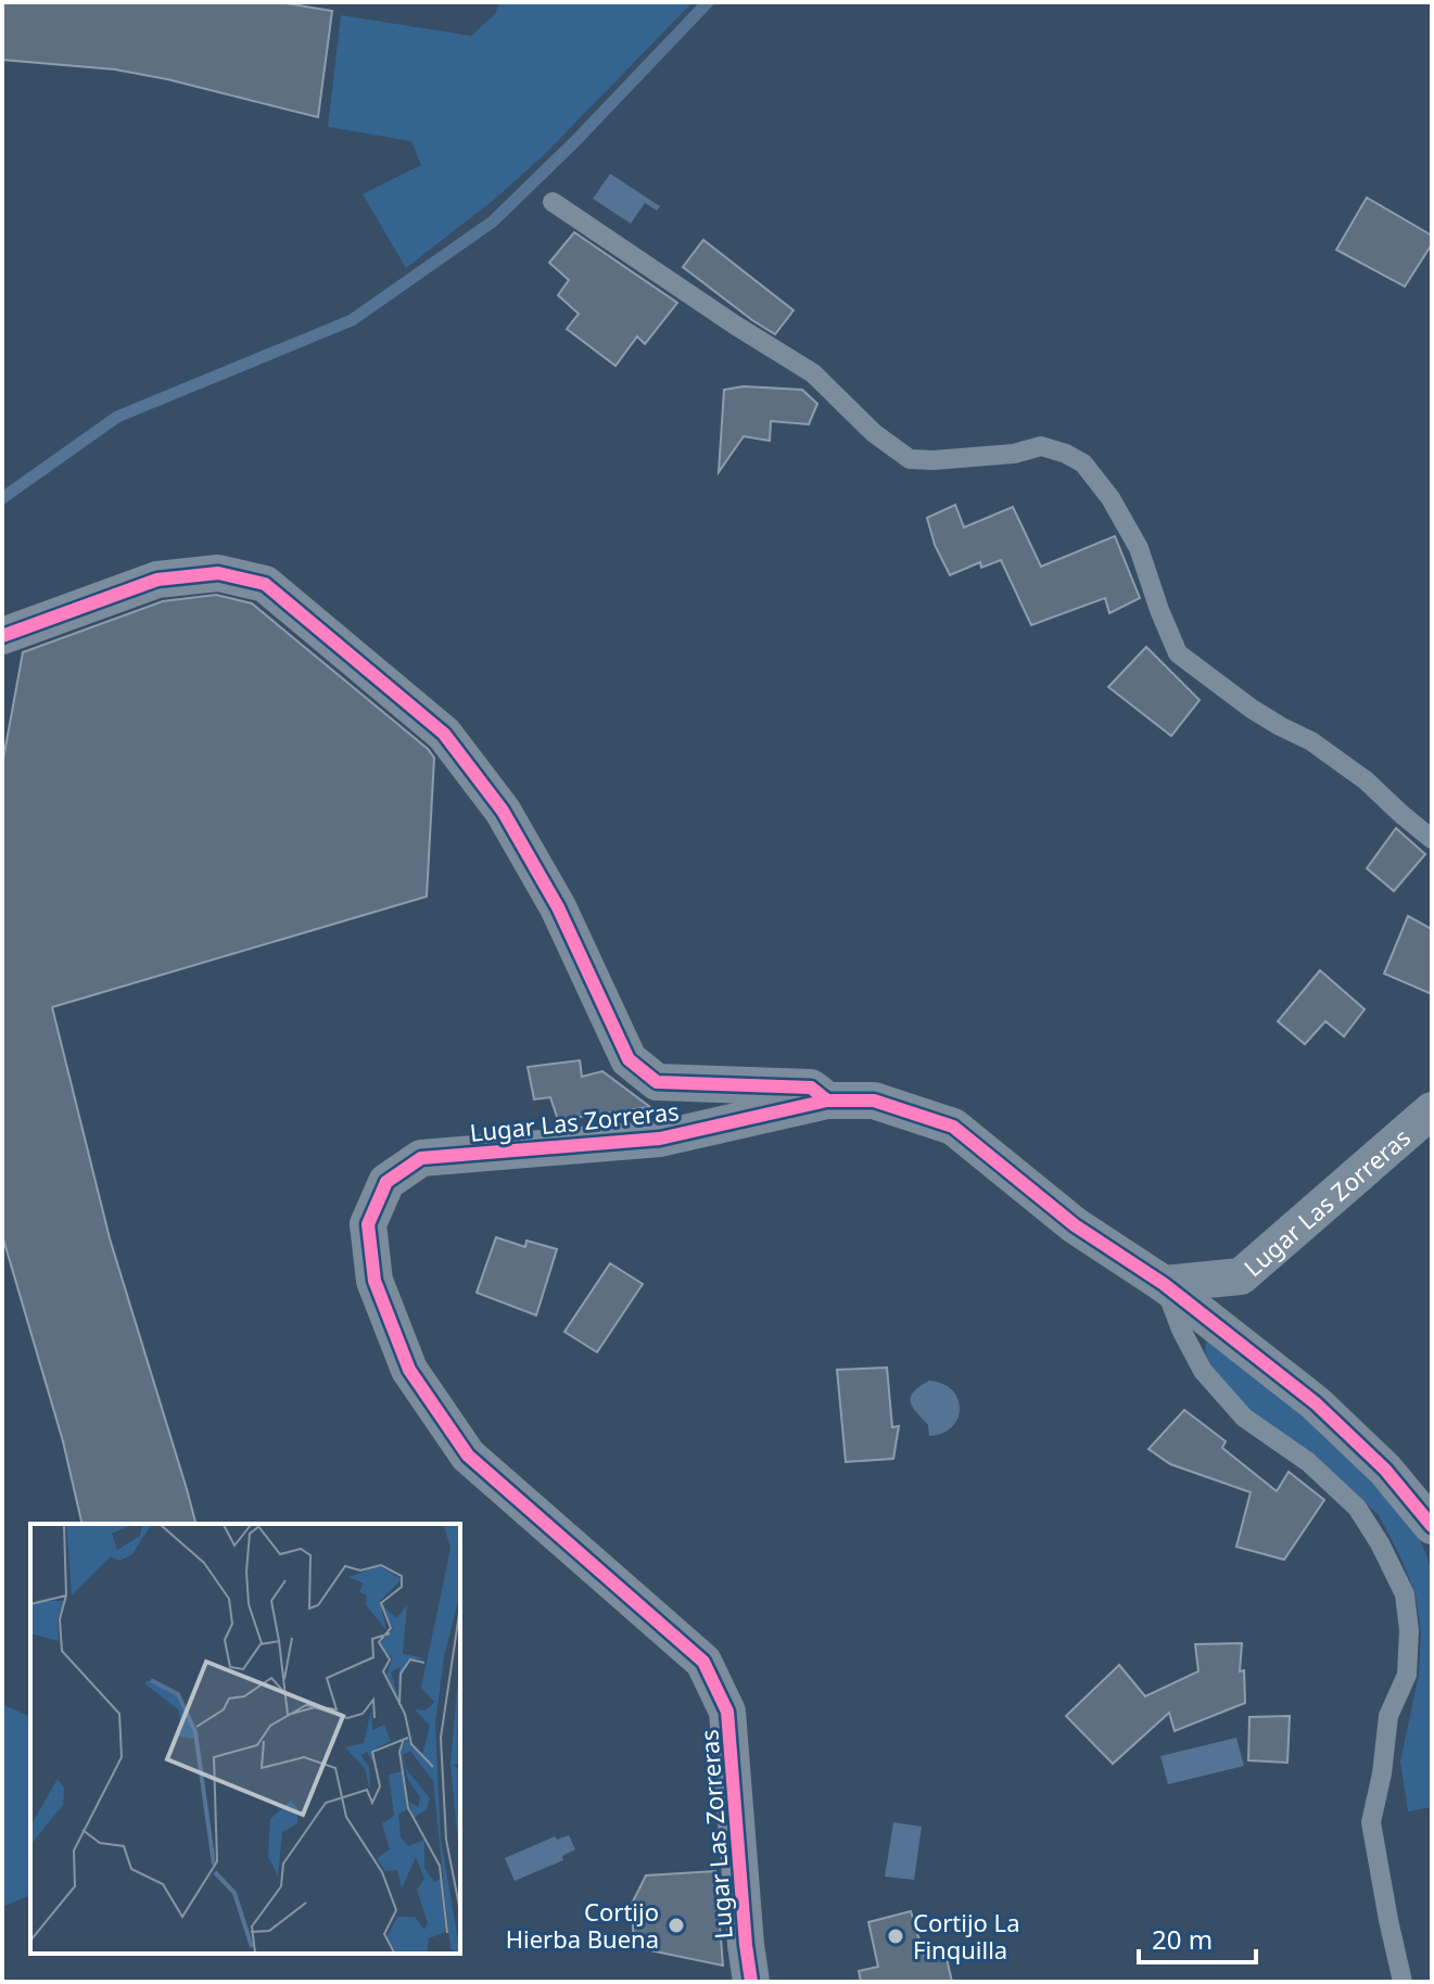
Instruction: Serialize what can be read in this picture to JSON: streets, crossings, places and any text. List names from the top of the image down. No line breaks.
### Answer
{"streets":{"street":["Lugar Las Zorreras"]},"places":["Cortijo Hierba Buena","Cortijo La Finquilla"],"scale_bar":"20 m"}
